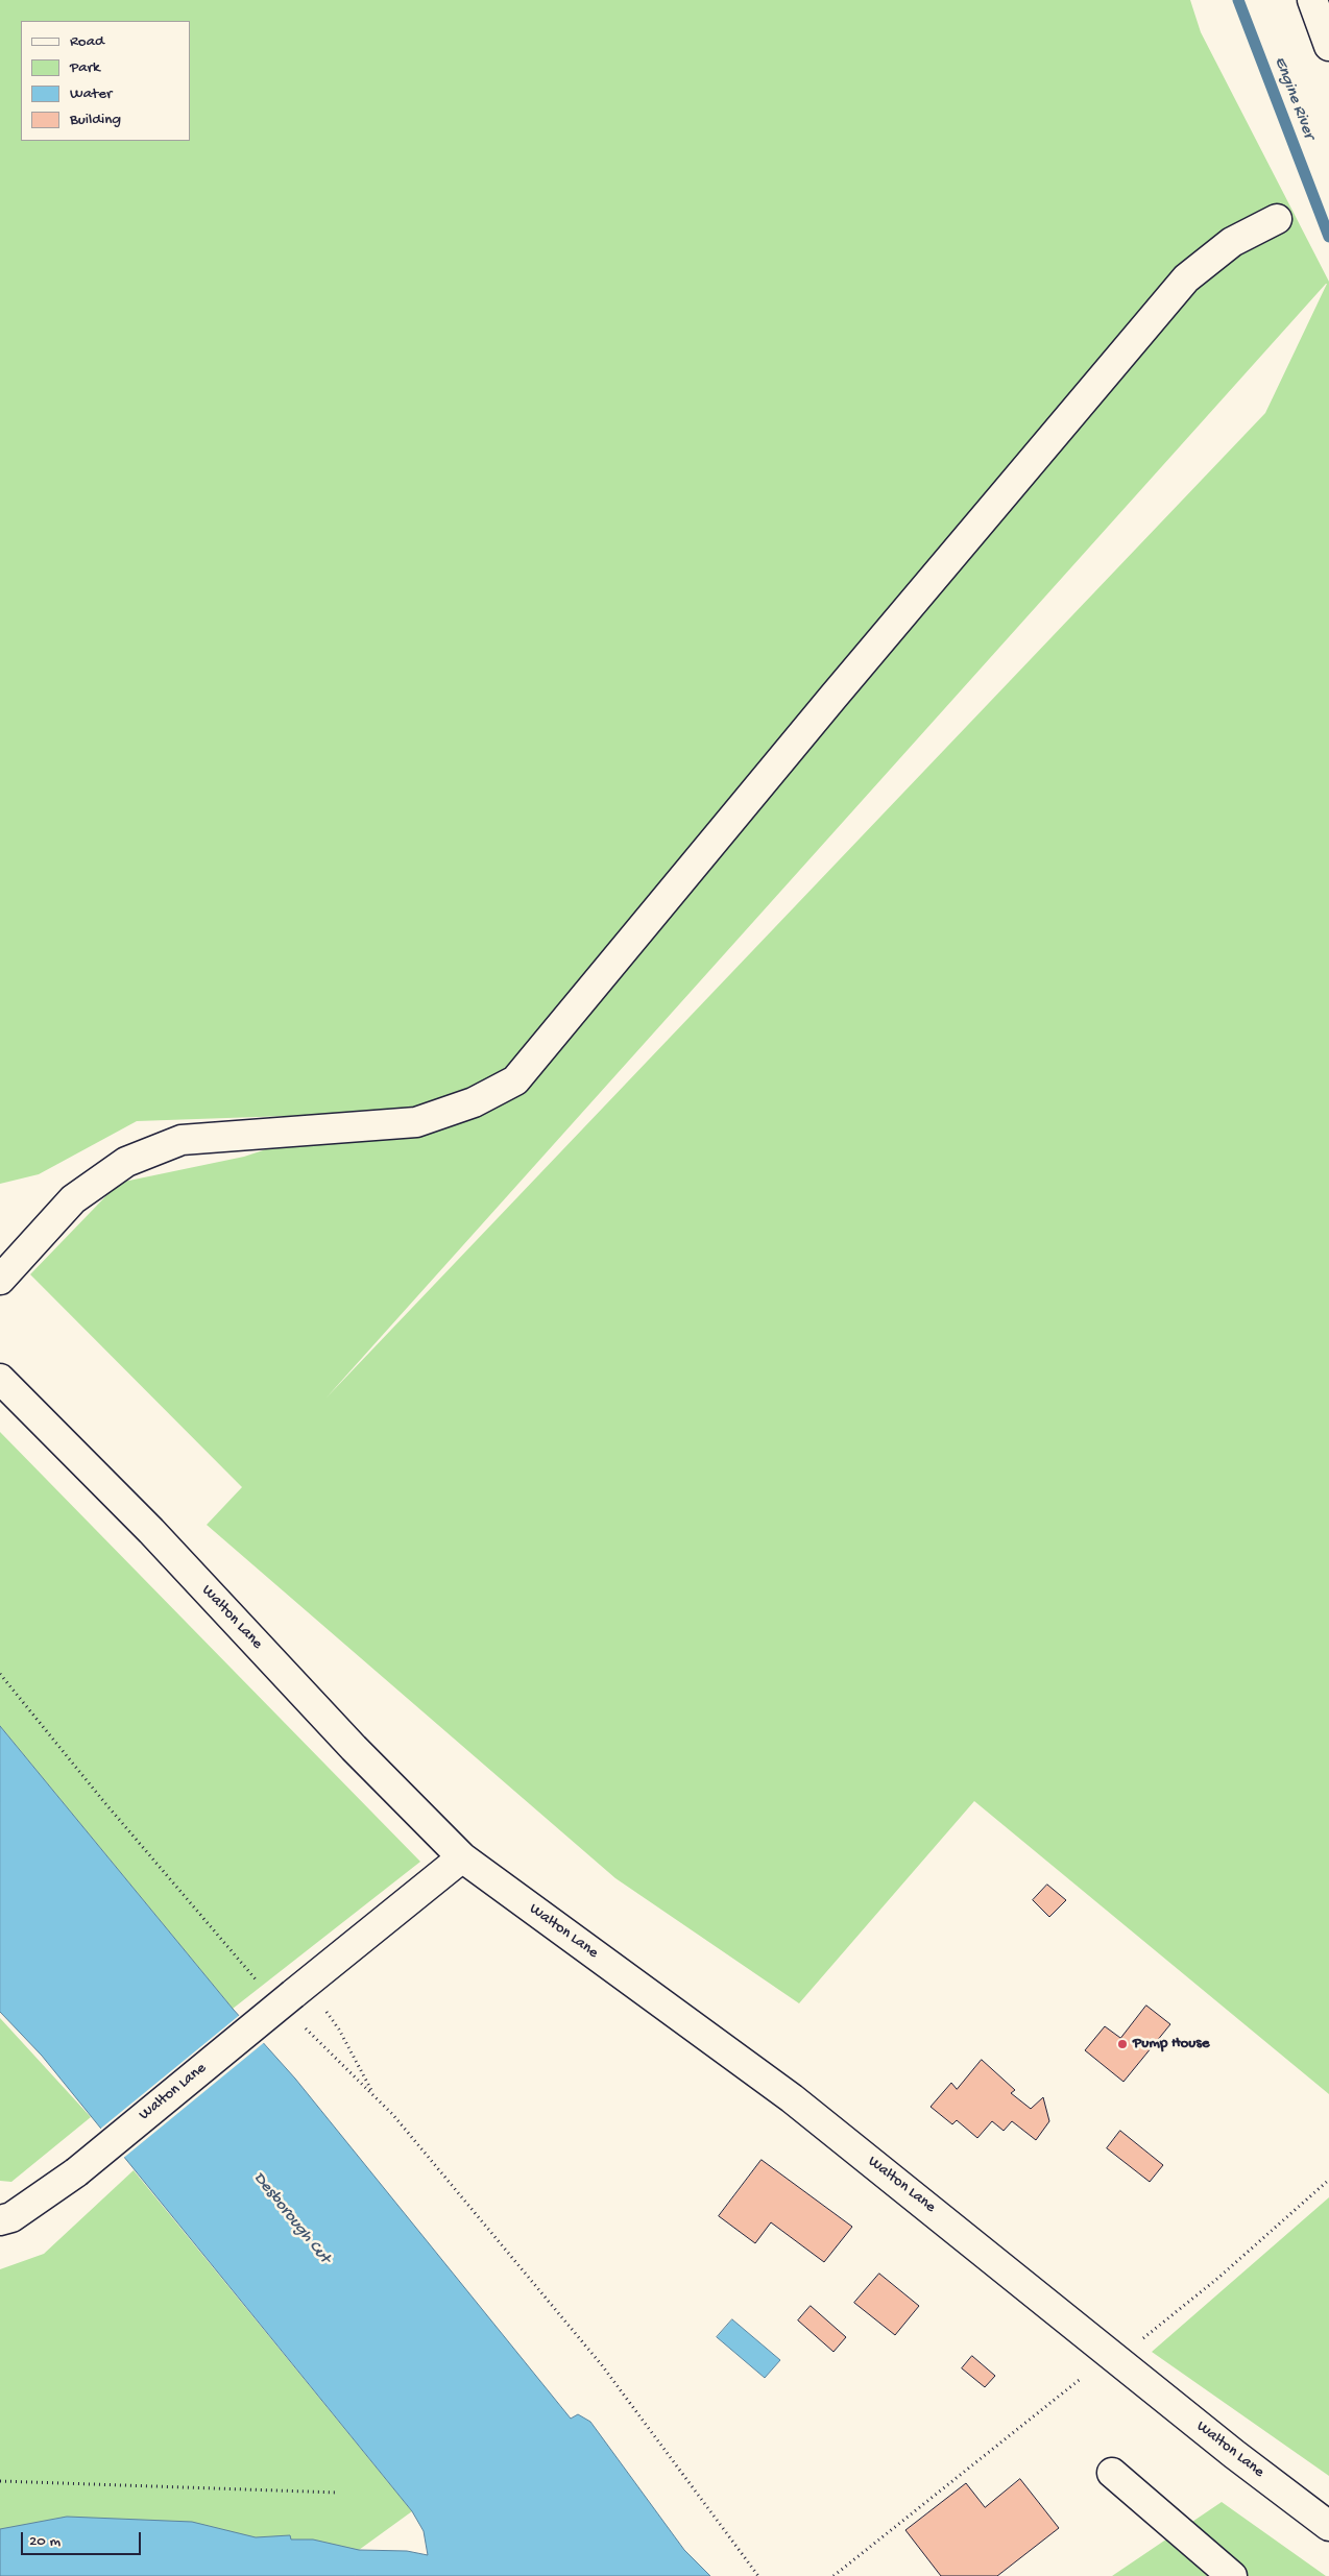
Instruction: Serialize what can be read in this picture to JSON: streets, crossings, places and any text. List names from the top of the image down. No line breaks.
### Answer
{"streets":{"street":["Walton Lane"]},"water":["Engine River","Desborough Cut"],"places":["Pump House"],"legend":["Road","Park","Water","Building"],"scale_bar":"20 m"}
